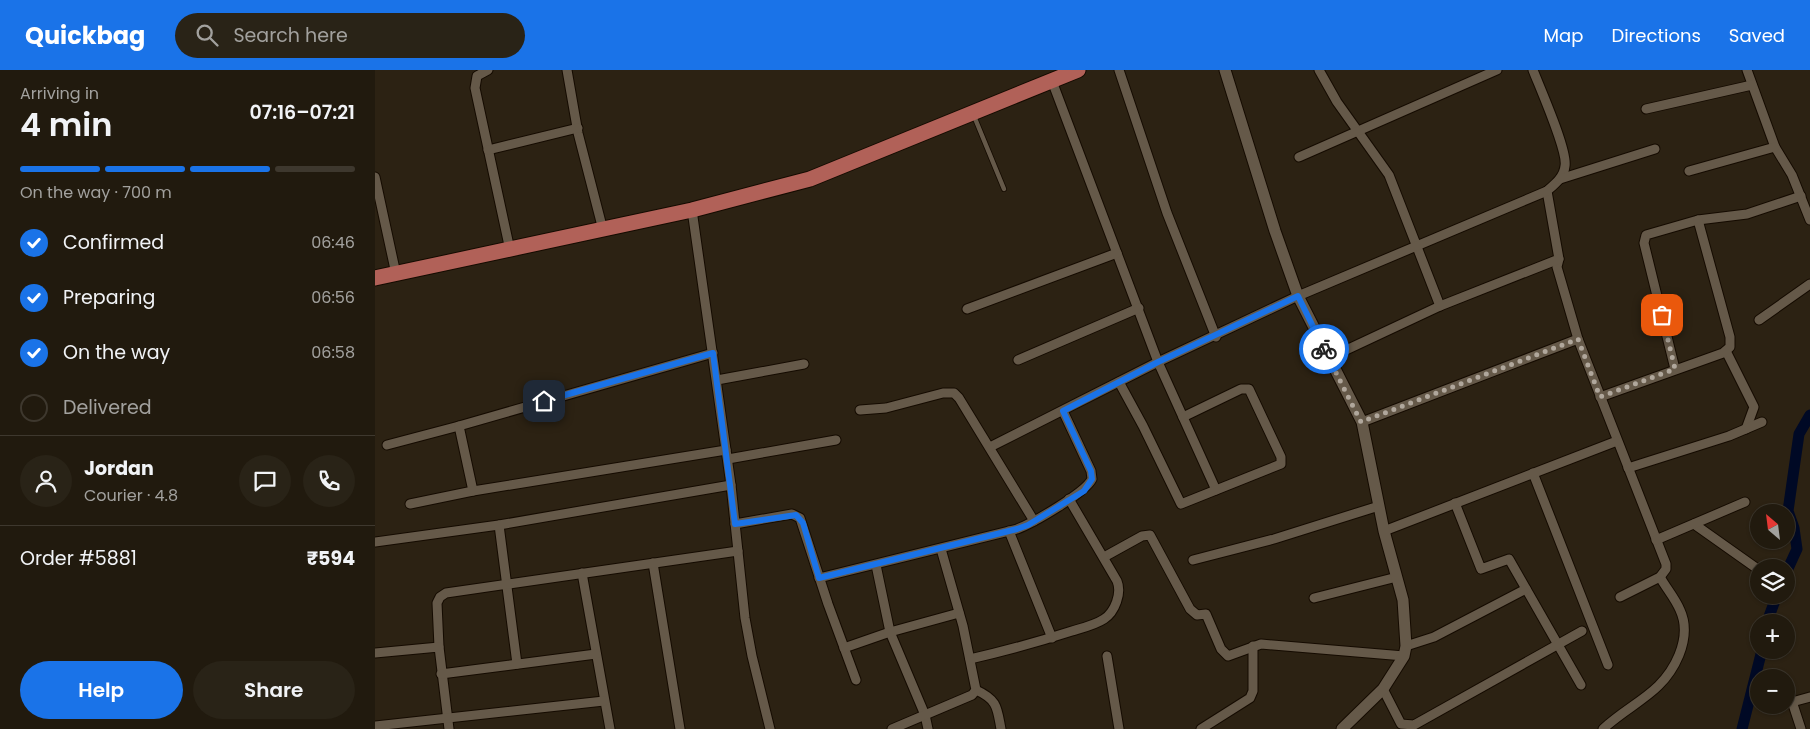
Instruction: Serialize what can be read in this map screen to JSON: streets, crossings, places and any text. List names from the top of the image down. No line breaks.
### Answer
{"north":"top left","page":{"header":"Quickbag","search":"Search here","nav":["Map","Directions","Saved"],"heading":["4 min","Arriving in","07:16–07:21"],"panel":["Jordan","Courier · 4.8","Order #5881","₹594"],"bar":"On the way · 700 m","list":[["Confirmed","06:46"],["Preparing","06:56"],["On the way","06:58"],"Delivered"],"map_buttons":["+","−"],"buttons":["Help","Share"]}}
